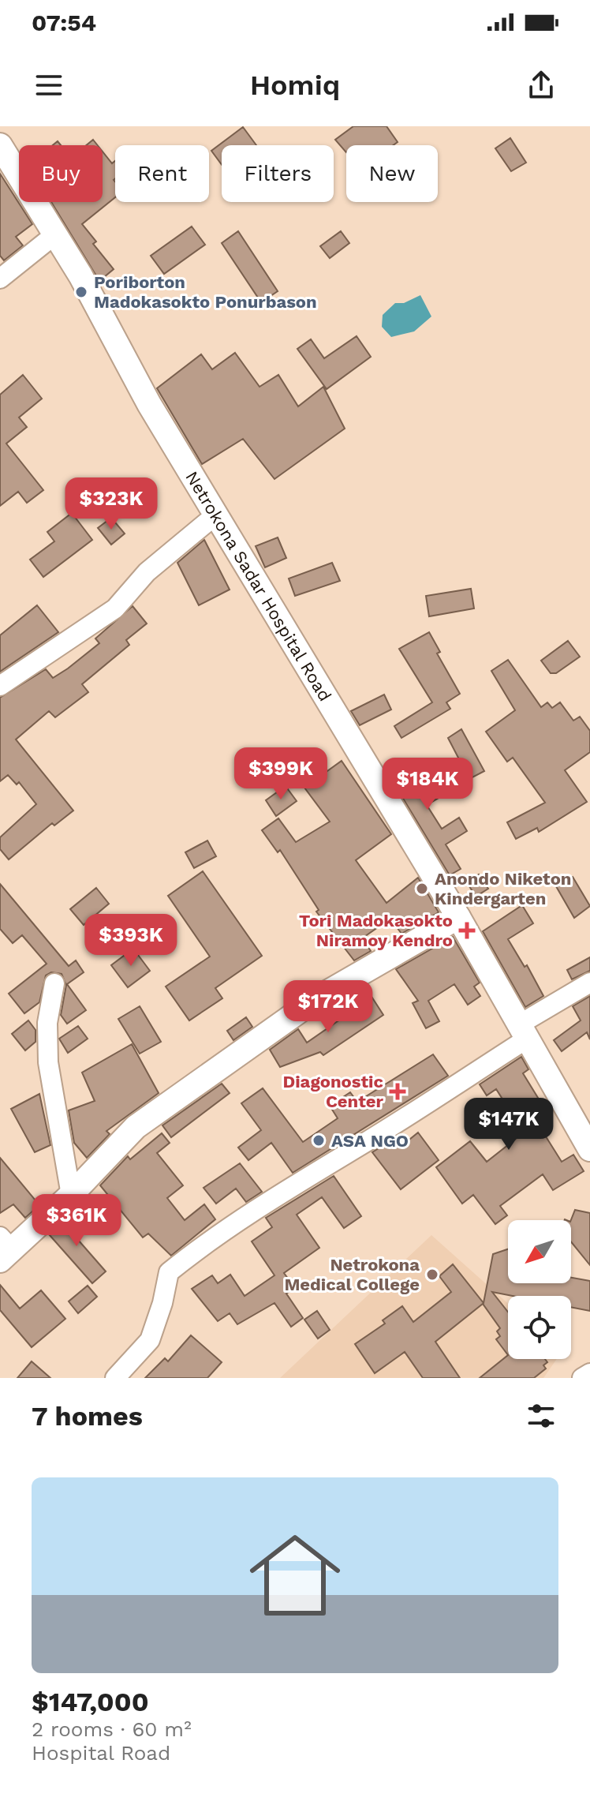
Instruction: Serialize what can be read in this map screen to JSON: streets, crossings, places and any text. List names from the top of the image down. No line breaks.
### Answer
{"streets":{"street":["Netrokona Sadar Hospital Road"]},"places":{"other":["Poriborton Madokasokto Ponurbason","Anondo Niketon Kindergarten","ASA NGO","Netrokona Medical College"],"health":["Tori Madokasokto Niramoy Kendro","Diagonostic Center"]},"north":"bottom left","page":{"status":"07:54","header":"Homiq","chip":["Buy","Rent","Filters","New"],"price":["$323K","$399K","$184K","$393K","$172K","$147K","$361K"],"heading":"7 homes","list":[{"name":"$147,000","note":"2 rooms · 60 m² · Hospital Road"}]}}
